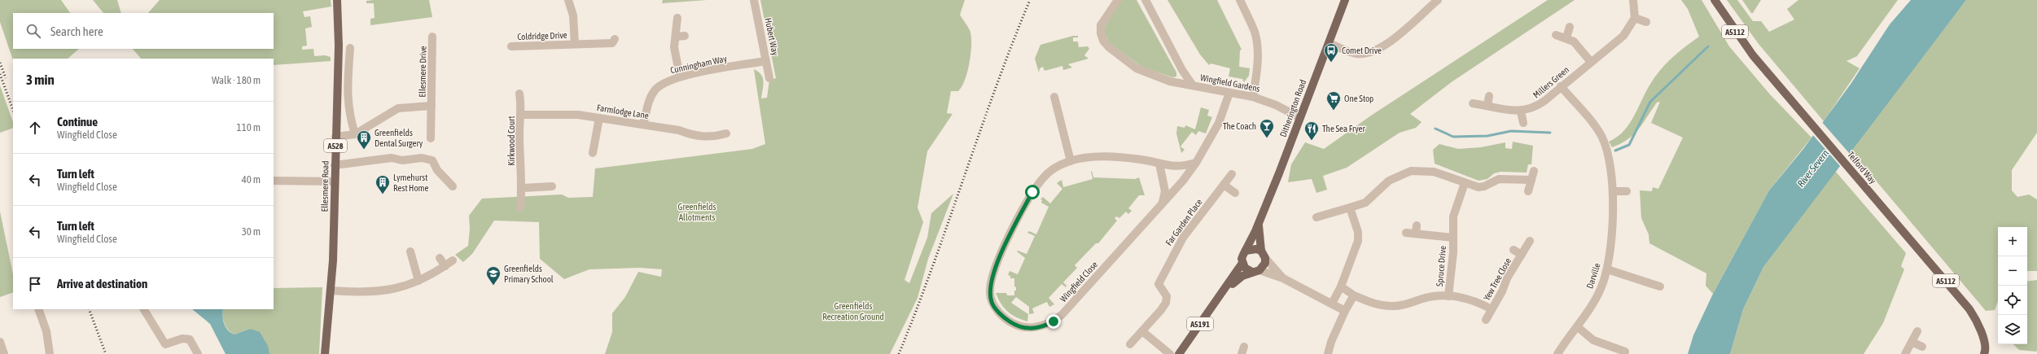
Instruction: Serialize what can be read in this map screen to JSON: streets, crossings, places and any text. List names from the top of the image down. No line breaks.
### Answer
{"streets":{"main road":["A5112","Ditherington Road","A528","Telford Way","Ellesmere Road","A5191"],"street":["Coldridge Drive","Hubert Way","Cunningham Way","Ellesmere Drive","Millers Green","Wingfield Gardens","Farmlodge Lane","Kirkwood Court","Far Garden Place","Spruce Drive","Darville","Yew Tree Close","Wingfield Close"]},"crossings":[["Hubert Way","Cunningham Way"],["Cunningham Way","Farmlodge Lane"],["Ellesmere Drive","Ellesmere Road"],["Millers Green","Darville"],["Wingfield Gardens","Ditherington Road"],["Wingfield Gardens","Wingfield Close"],["Farmlodge Lane","Kirkwood Court"],["Spruce Drive","Yew Tree Close"]],"water":["River Severn"],"parks":["Greenfields Allotments","Greenfields Recreation Ground"],"places":{"bus stop":["Comet Drive"],"supermarket":["One Stop"],"bar":["The Coach"],"restaurant":["The Sea Fryer"],"building":["Greenfields Dental Surgery","Lymehurst Rest Home"],"school or university":["Greenfields Primary School"]},"page":{"search":"Search here","heading":["3 min","Walk · 180 m"],"list":[["Continue","Wingfield Close","110 m"],["Turn left","Wingfield Close","40 m"],["Turn left","Wingfield Close","30 m"],"Arrive at destination"],"map_buttons":["+","−"]}}
